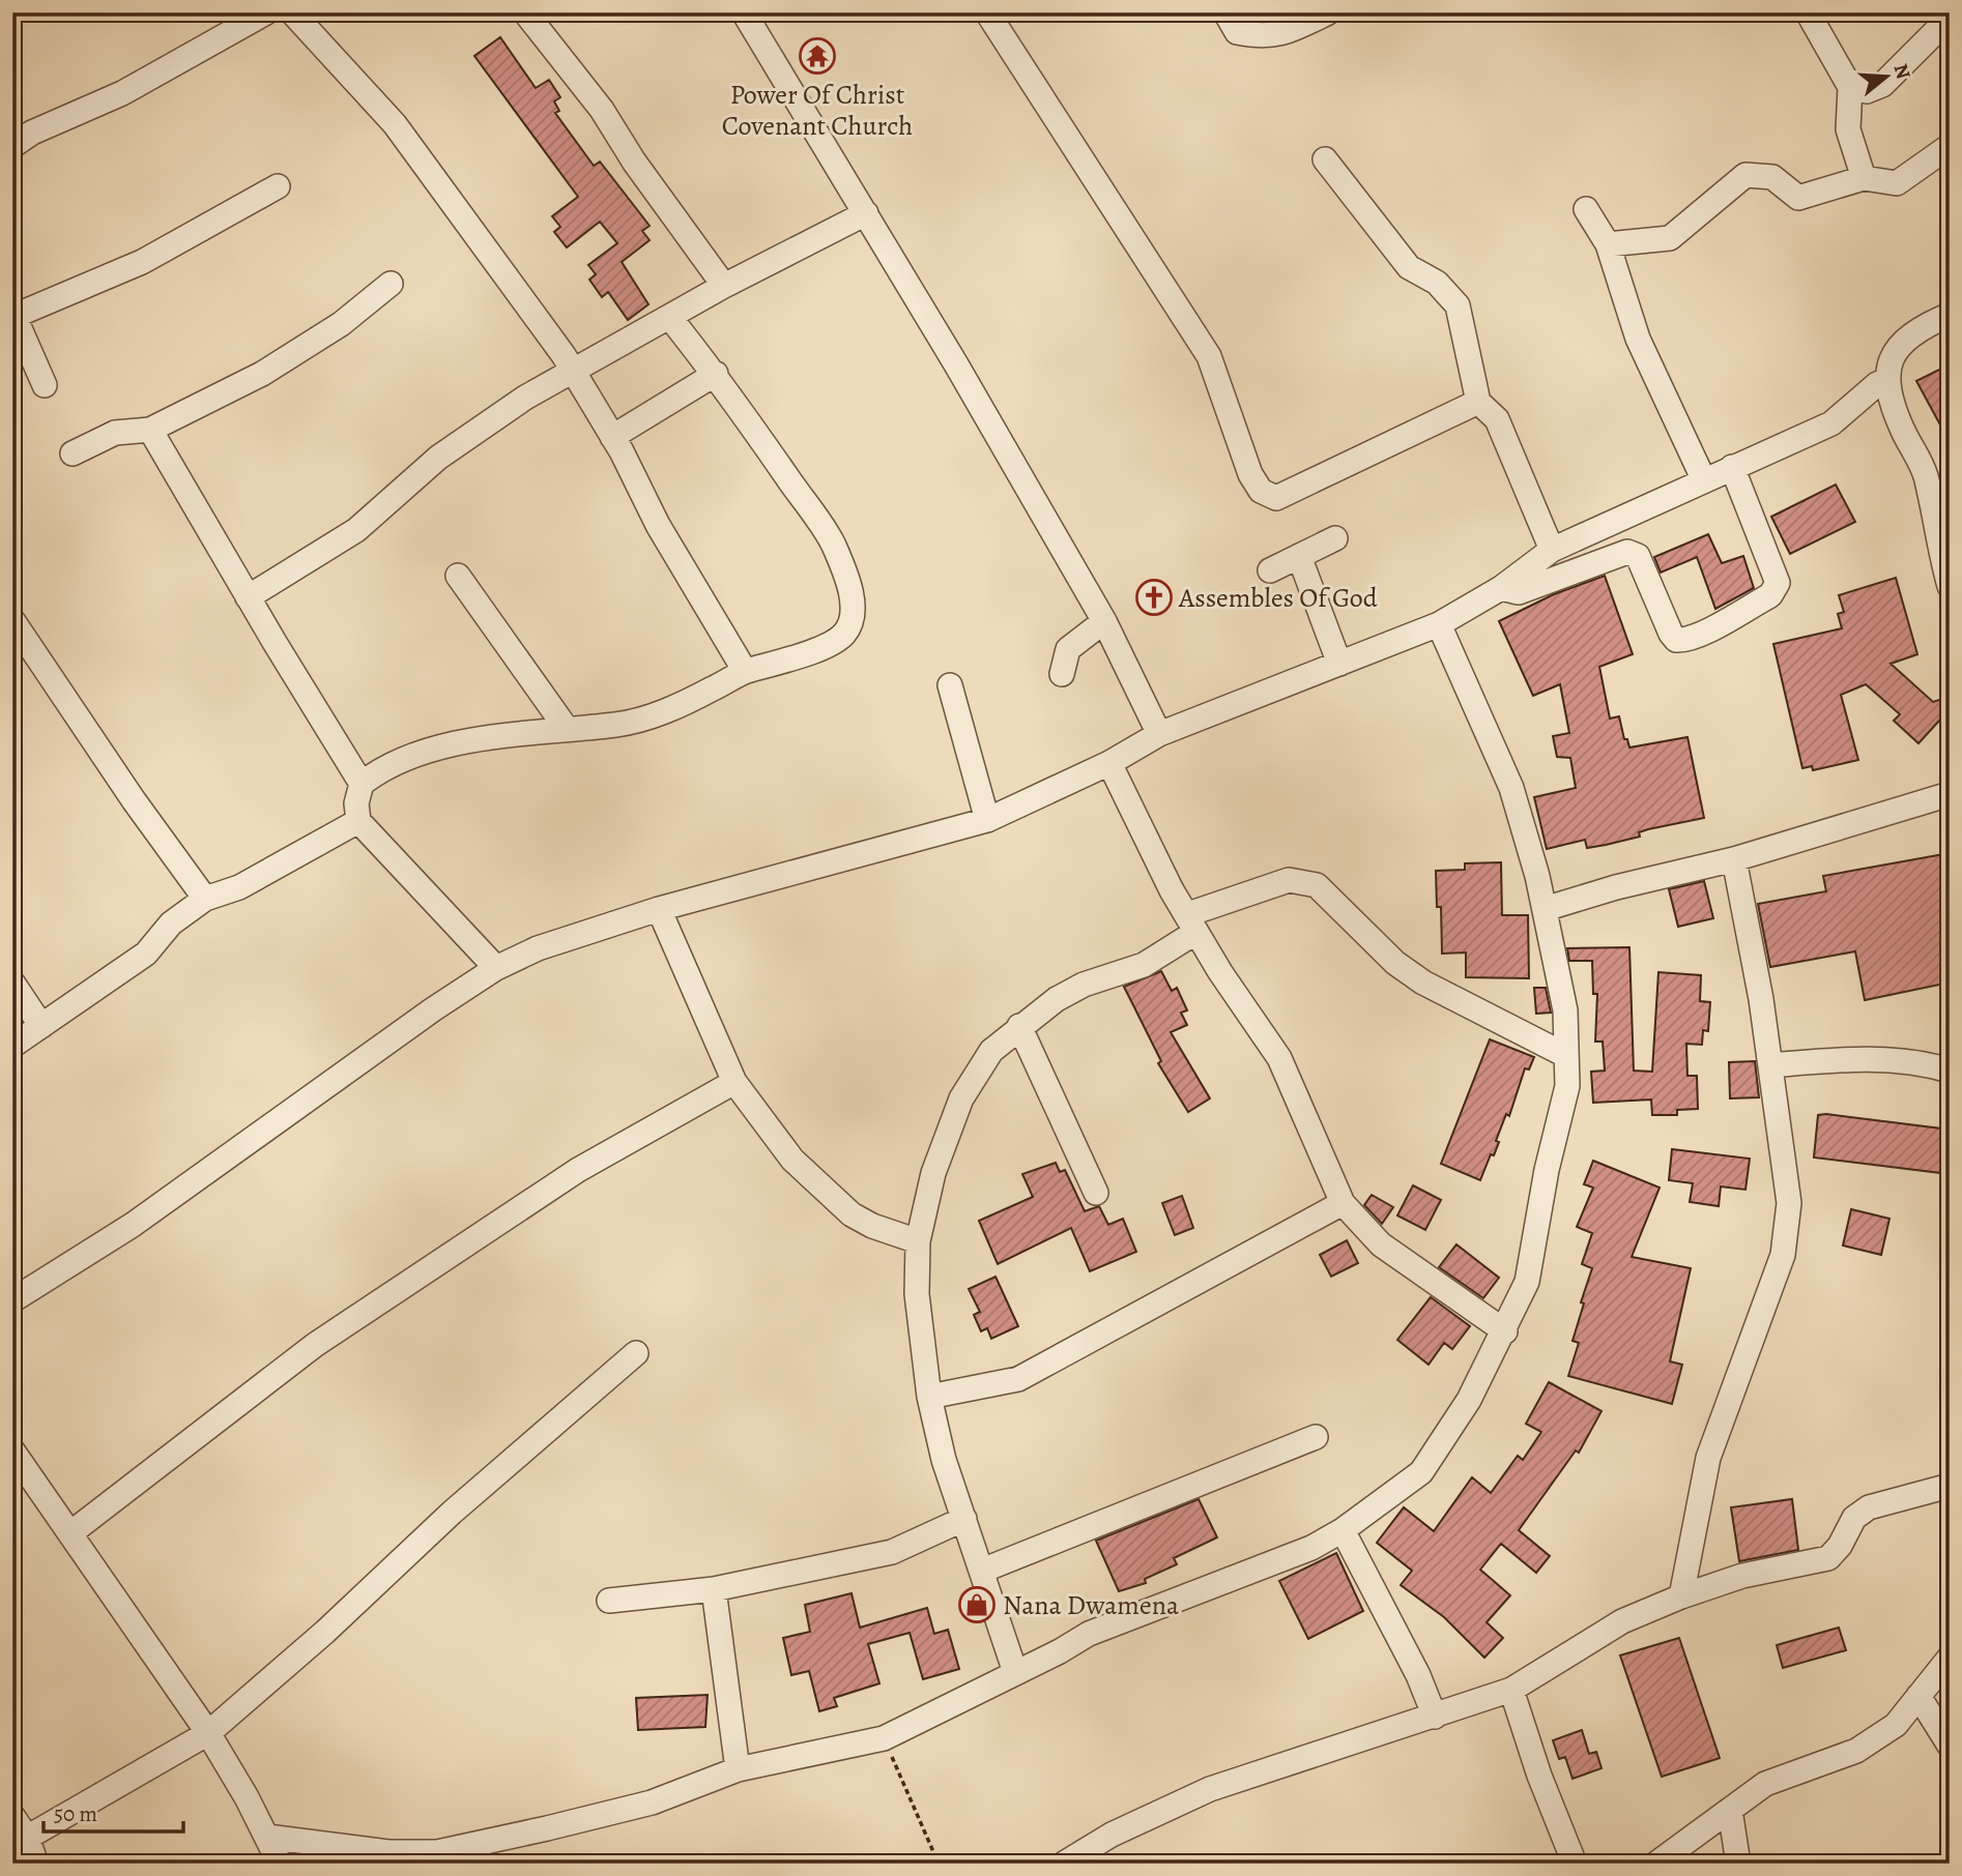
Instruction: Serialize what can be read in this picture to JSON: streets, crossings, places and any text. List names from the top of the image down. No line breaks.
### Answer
{"places":{"temple":["Power Of Christ Covenant Church"],"church":["Assembles Of God"],"shop":["Nana Dwamena"]},"scale_bar":"50 m","north":"right"}
